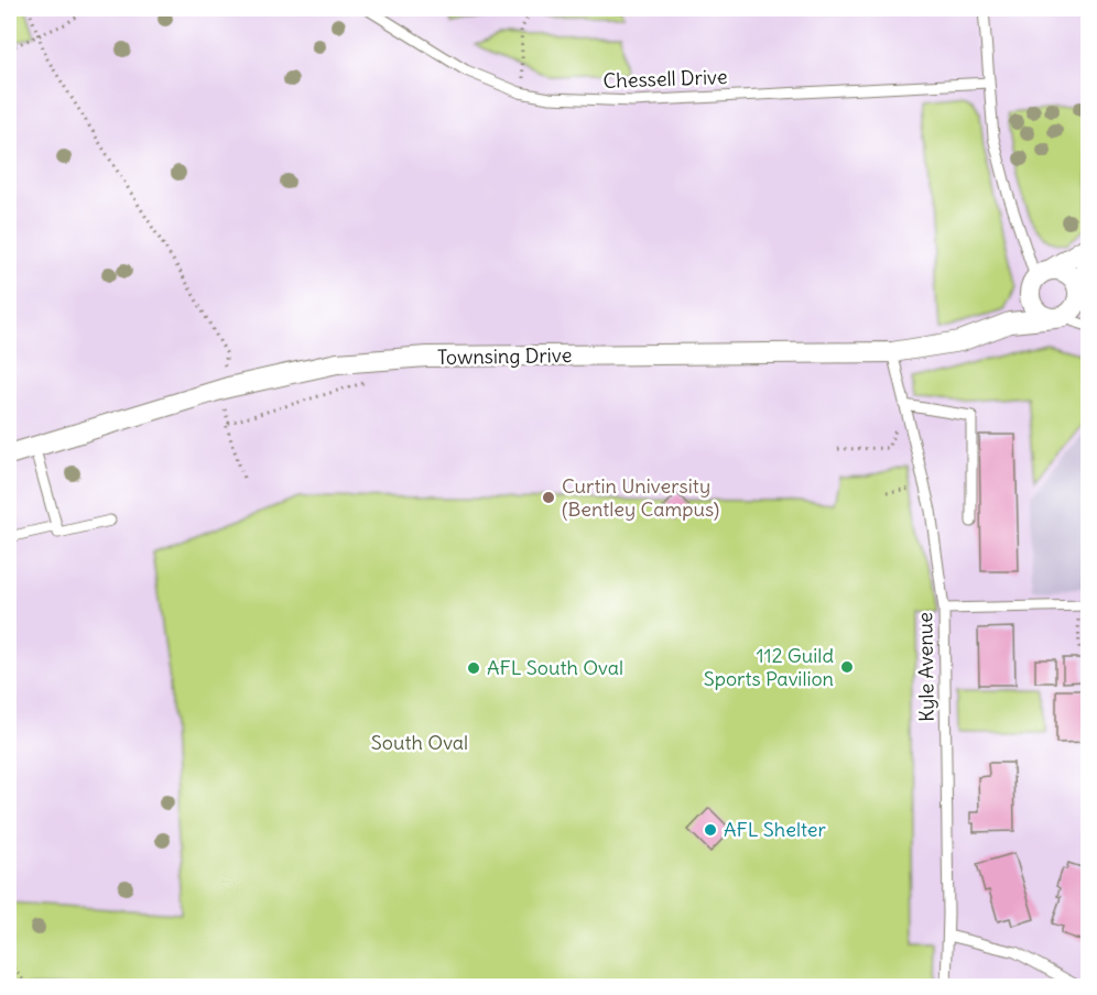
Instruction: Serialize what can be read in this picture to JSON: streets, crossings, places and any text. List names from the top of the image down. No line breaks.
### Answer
{"streets":{"street":["Townsing Drive"],"lane":["Chessell Drive","Kyle Avenue"]},"crossings":[["Townsing Drive","Kyle Avenue"]],"parks":["South Oval"],"places":["Curtin University (Bentley Campus)","112 Guild Sports Pavilion","AFL South Oval","AFL Shelter"]}
